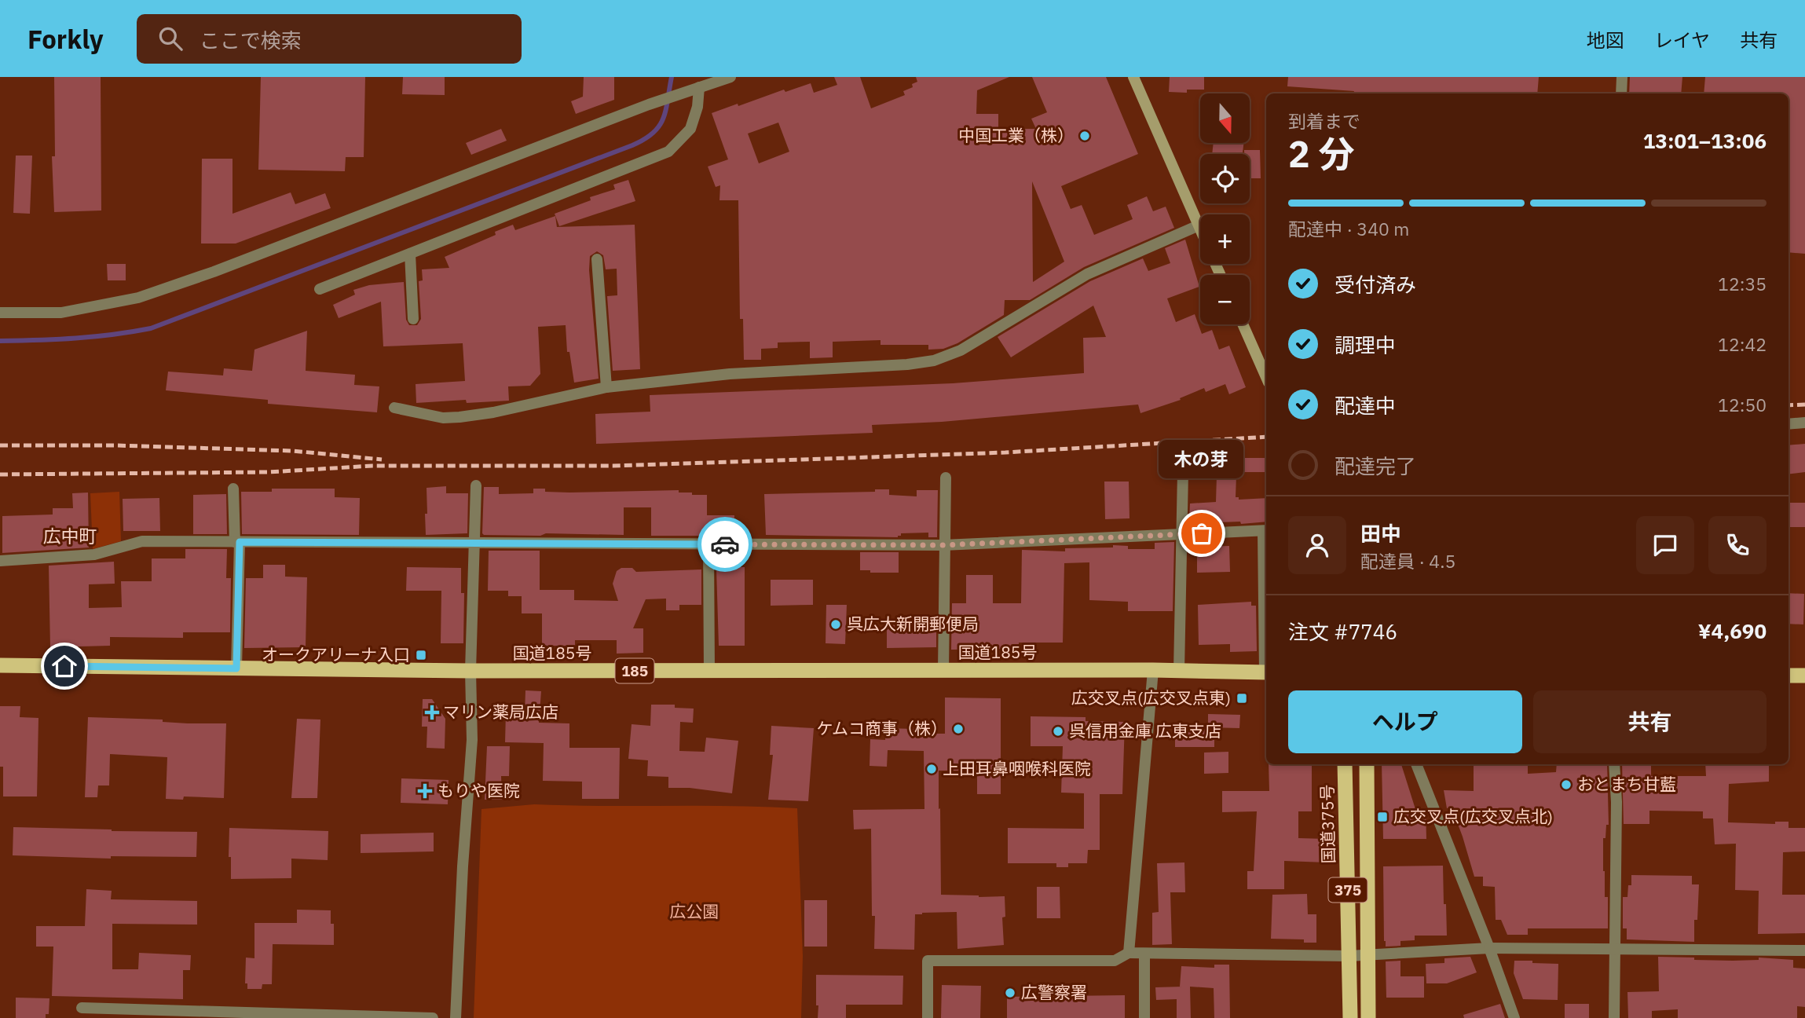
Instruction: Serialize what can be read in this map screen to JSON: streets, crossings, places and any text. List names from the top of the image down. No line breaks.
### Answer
{"streets":{"highway":["国道185号","185","国道375号","375"]},"districts":["広中町"],"parks":["広公園"],"places":{"other":["中国工業（株）","木の芽","呉広大新開郵便局","ケムコ商事（株）","呉信用金庫 広東支店","上田耳鼻咽喉科医院","おとまち甘藍","広警察署"],"transit":["オークアリーナ入口","広交叉点(広交叉点東)","広交叉点(広交叉点北)"],"health":["マリン薬局広店","もりや医院"]},"north":"bottom","page":{"header":"Forkly","search":"ここで検索","nav":["地図","レイヤ","共有"],"map_buttons":["+","−"],"heading":["2 分","到着まで","13:01–13:06"],"panel":["田中","配達員 · 4.5","注文 #7746","¥4,690"],"bar":"配達中 · 340 m","list":[["受付済み","12:35"],["調理中","12:42"],["配達中","12:50"],"配達完了"],"bubble":"木の芽","buttons":["ヘルプ","共有"]}}
